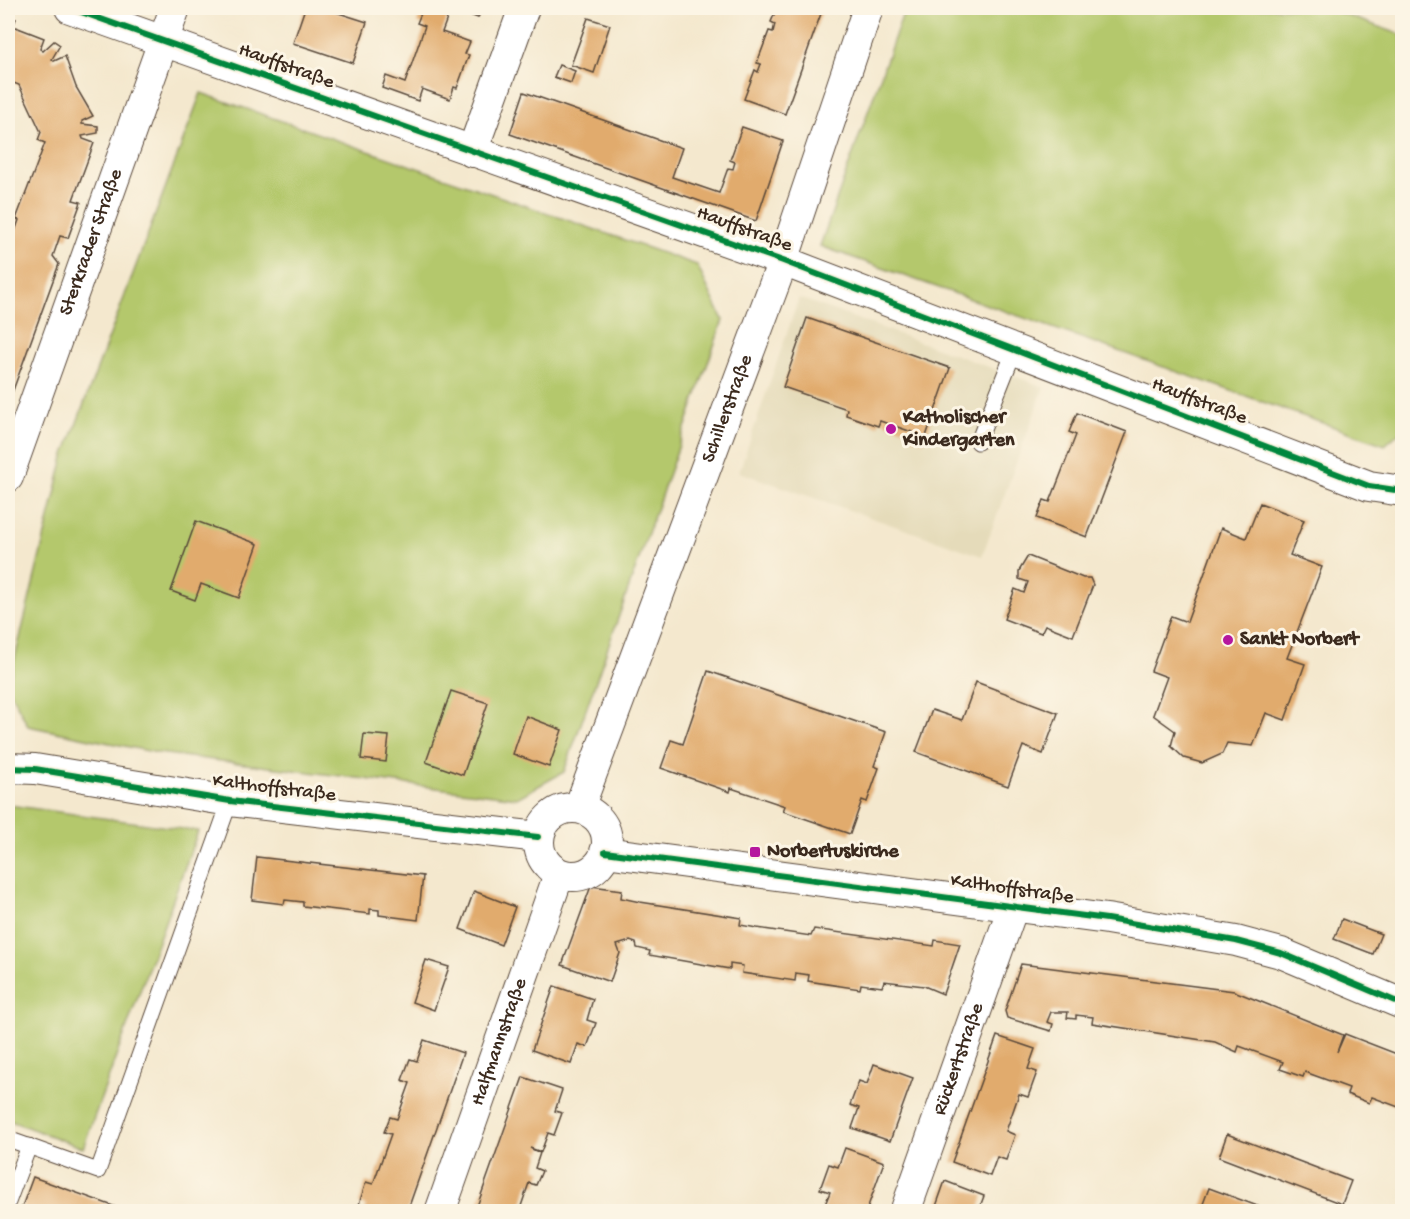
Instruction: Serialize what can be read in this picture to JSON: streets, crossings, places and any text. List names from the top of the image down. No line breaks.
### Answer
{"streets":{"street":["Hauffstraße","Sterkrader Straße","Schillerstraße","Kalthoffstraße","Halfmannstraße","Rückertstraße"]},"crossings":[["Hauffstraße","Sterkrader Straße"],["Hauffstraße","Schillerstraße"],["Schillerstraße","Kalthoffstraße"],["Schillerstraße","Halfmannstraße"],["Kalthoffstraße","Halfmannstraße"],["Kalthoffstraße","Rückertstraße"]],"places":{"other":["Katholischer Kindergarten","Sankt Norbert"],"transit":["Norbertuskirche"]}}
